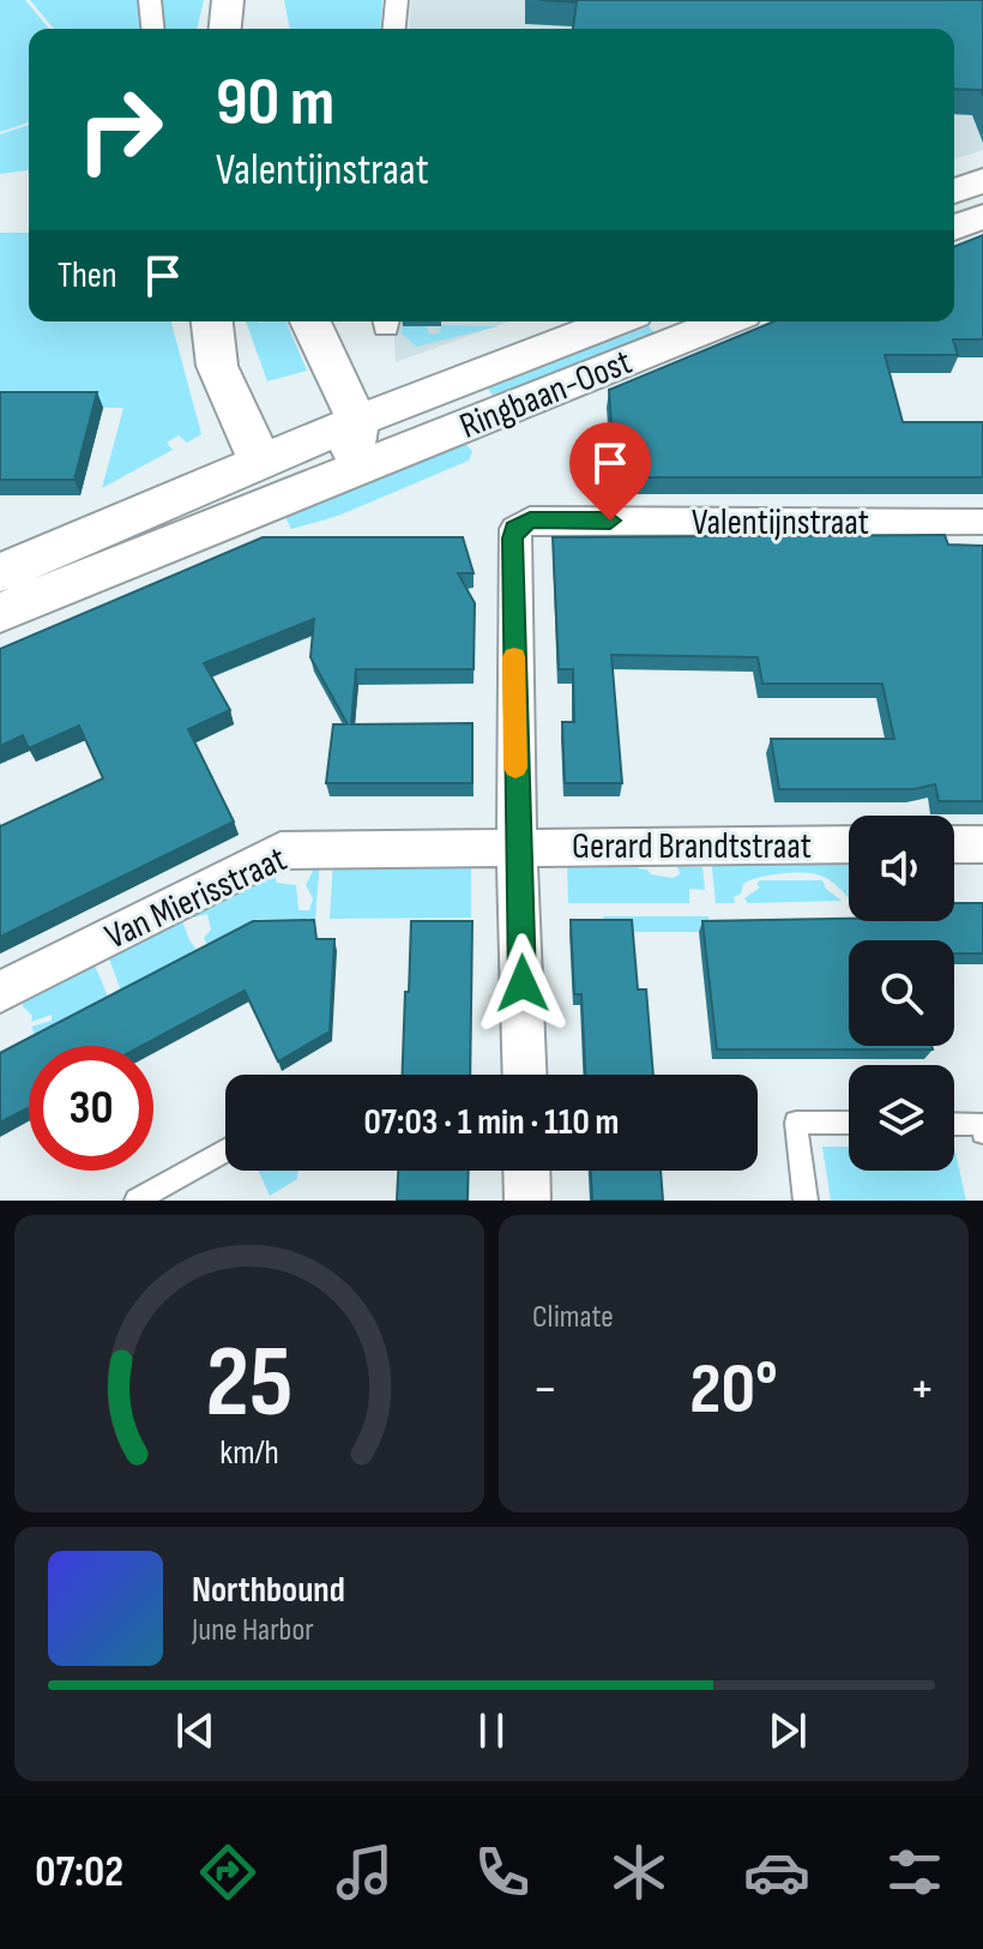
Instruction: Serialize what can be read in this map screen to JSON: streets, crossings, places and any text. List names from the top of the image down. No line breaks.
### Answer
{"streets":{"main road":["Ringbaan-Oost"],"street":["Valentijnstraat","Gerard Brandtstraat","Van Mierisstraat"]},"crossings":[["Valentijnstraat","Gerard Brandtstraat"],["Valentijnstraat","Van Mierisstraat"],["Gerard Brandtstraat","Van Mierisstraat"]],"page":{"turn":["90 m","Valentijnstraat"],"then":"Then","limit":"30","trip":"07:03 · 1 min · 110 m","tile":"Climate","heat":["−","20°","+"],"song":["Northbound","June Harbor"],"tabs":"07:02","gauge":["25","km/h"]}}
